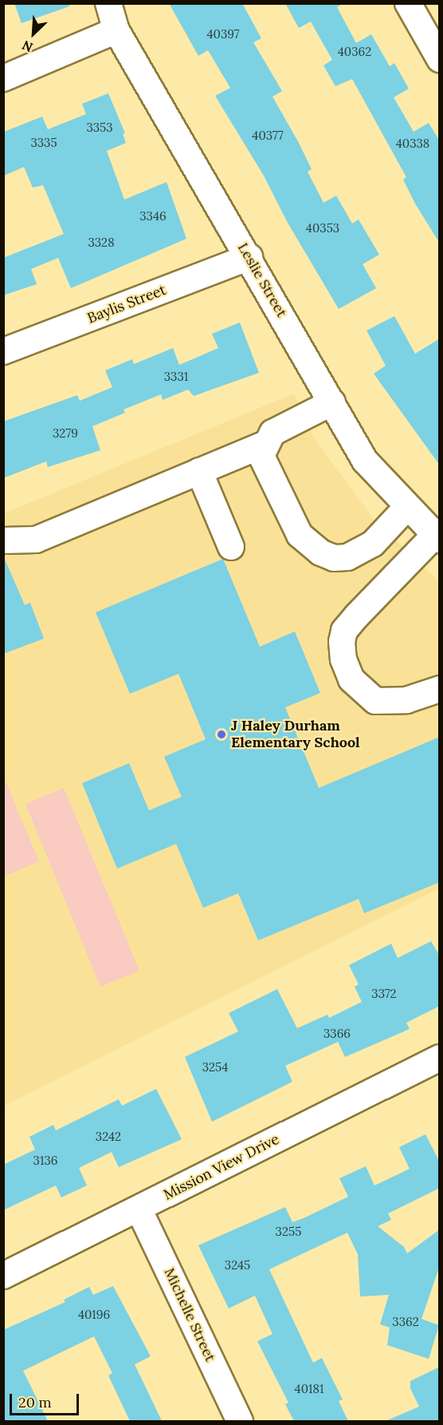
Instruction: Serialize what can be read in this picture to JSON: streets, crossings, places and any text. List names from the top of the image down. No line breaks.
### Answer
{"streets":{"street":["Leslie Street","Baylis Street","Mission View Drive","Michelle Street"]},"crossings":[["Leslie Street","Baylis Street"],["Mission View Drive","Michelle Street"]],"places":["J Haley Durham Elementary School"],"house_numbers":["40397","40362","3353","40377","3335","40338","3346","40353","3328","3331","3279","3372","3366","3254","3242","3136","3255","3245","40196","3362","40181"],"scale_bar":"20 m","north":"bottom left"}
